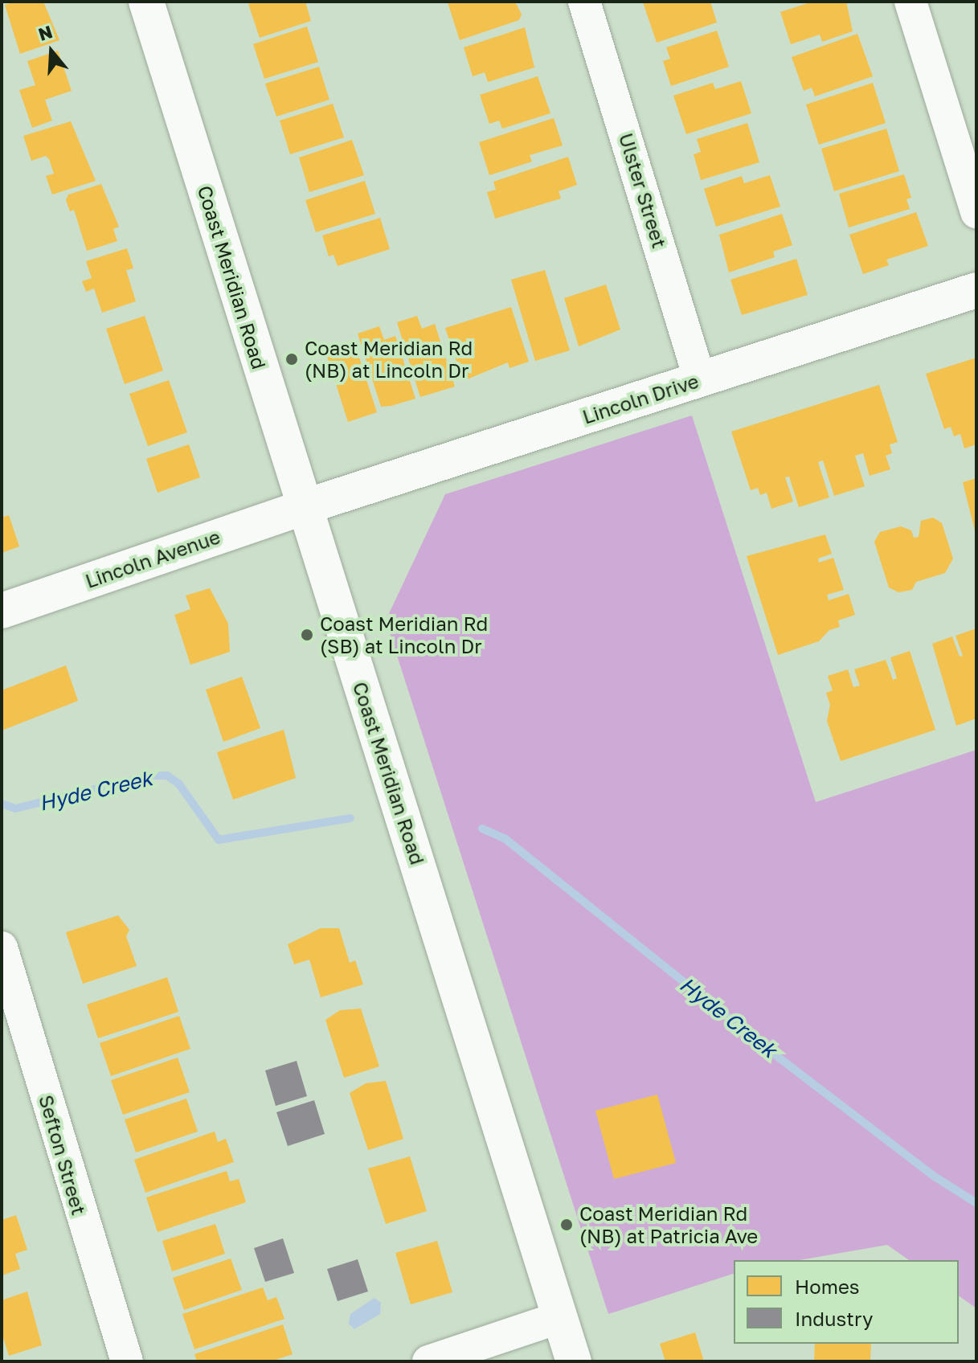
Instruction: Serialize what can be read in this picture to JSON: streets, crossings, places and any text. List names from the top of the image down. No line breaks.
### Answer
{"streets":{"main road":["Coast Meridian Road","Lincoln Drive","Lincoln Avenue"],"street":["Ulster Street","Sefton Street"]},"crossings":[["Ulster Street","Lincoln Drive"],["Coast Meridian Road","Lincoln Drive"],["Coast Meridian Road","Lincoln Avenue"],["Lincoln Drive","Lincoln Avenue"]],"water":["Hyde Creek"],"places":["Coast Meridian Rd (NB) at Lincoln Dr","Coast Meridian Rd (SB) at Lincoln Dr","Coast Meridian Rd (NB) at Patricia Ave"],"legend":["Homes","Industry"],"north":"top"}
